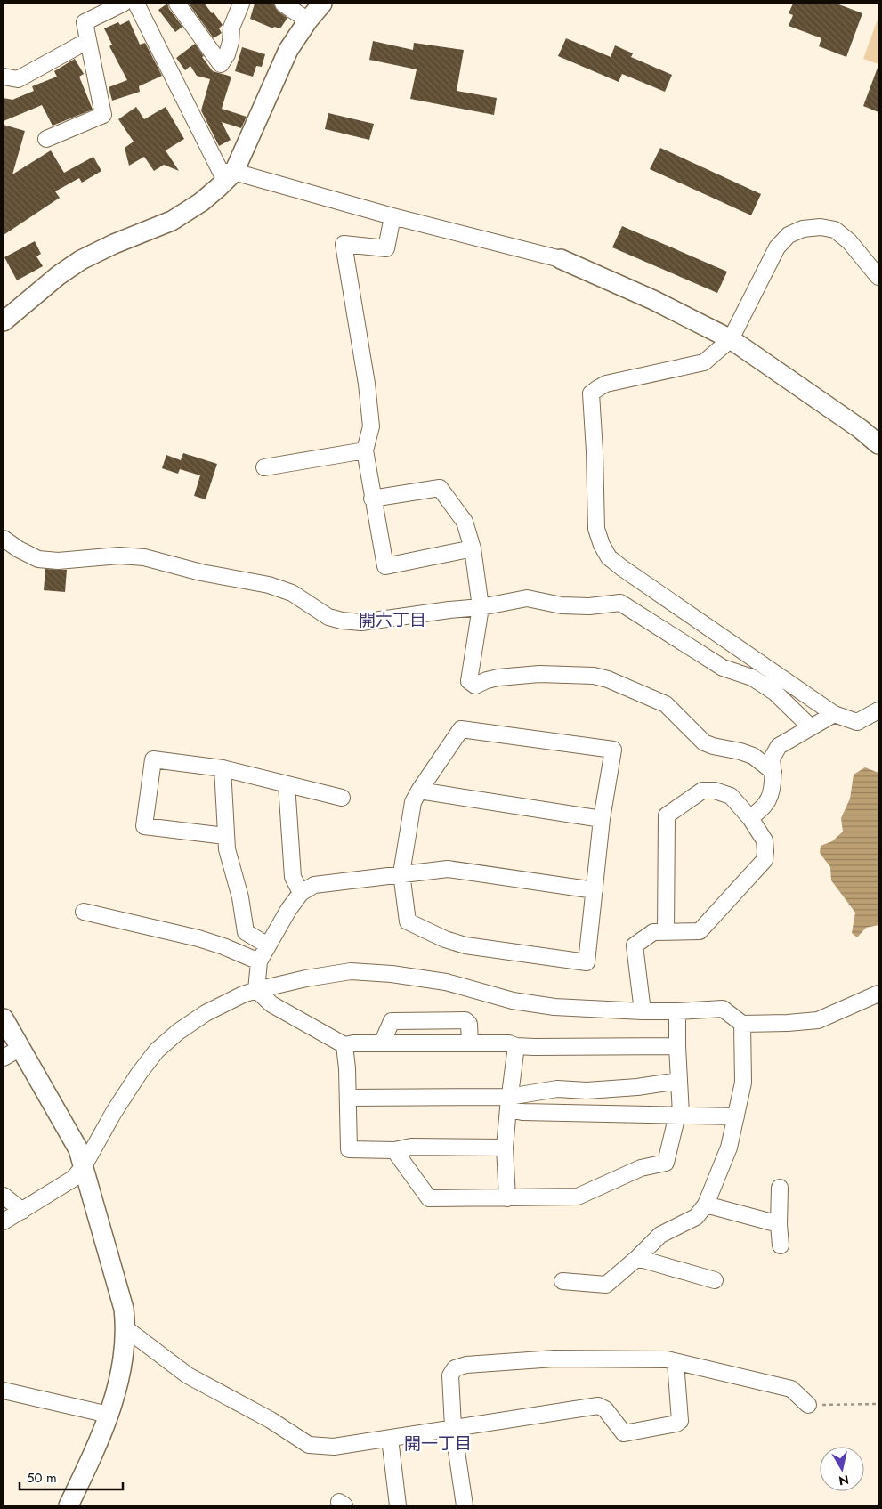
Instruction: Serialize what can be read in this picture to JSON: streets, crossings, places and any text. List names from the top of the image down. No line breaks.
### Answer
{"districts":["開六丁目","開一丁目"],"scale_bar":"50 m","north":"bottom"}
